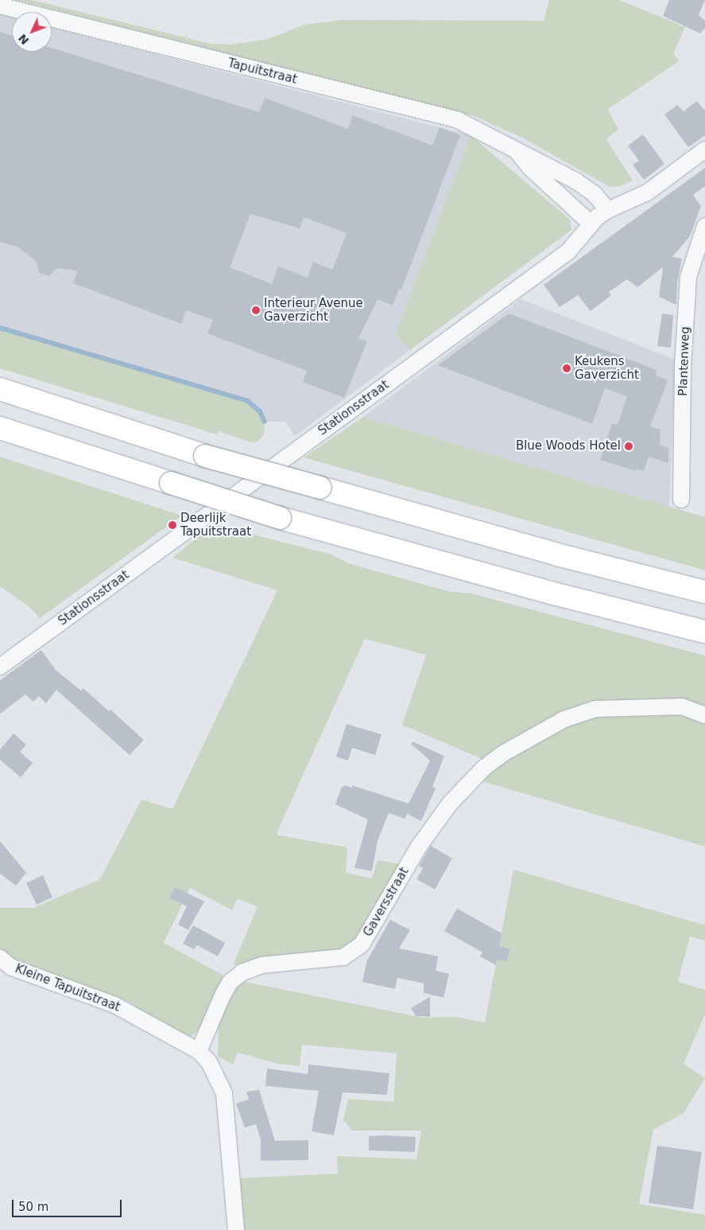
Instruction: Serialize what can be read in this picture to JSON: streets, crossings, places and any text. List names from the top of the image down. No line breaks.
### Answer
{"streets":{"street":["Tapuitstraat","Plantenweg","Stationsstraat","Gaversstraat","Kleine Tapuitstraat"]},"crossings":[["Tapuitstraat","Stationsstraat"],["Gaversstraat","Kleine Tapuitstraat"]],"places":["Interieur Avenue Gaverzicht","Keukens Gaverzicht","Blue Woods Hotel","Deerlijk Tapuitstraat"],"scale_bar":"50 m","north":"bottom left"}
